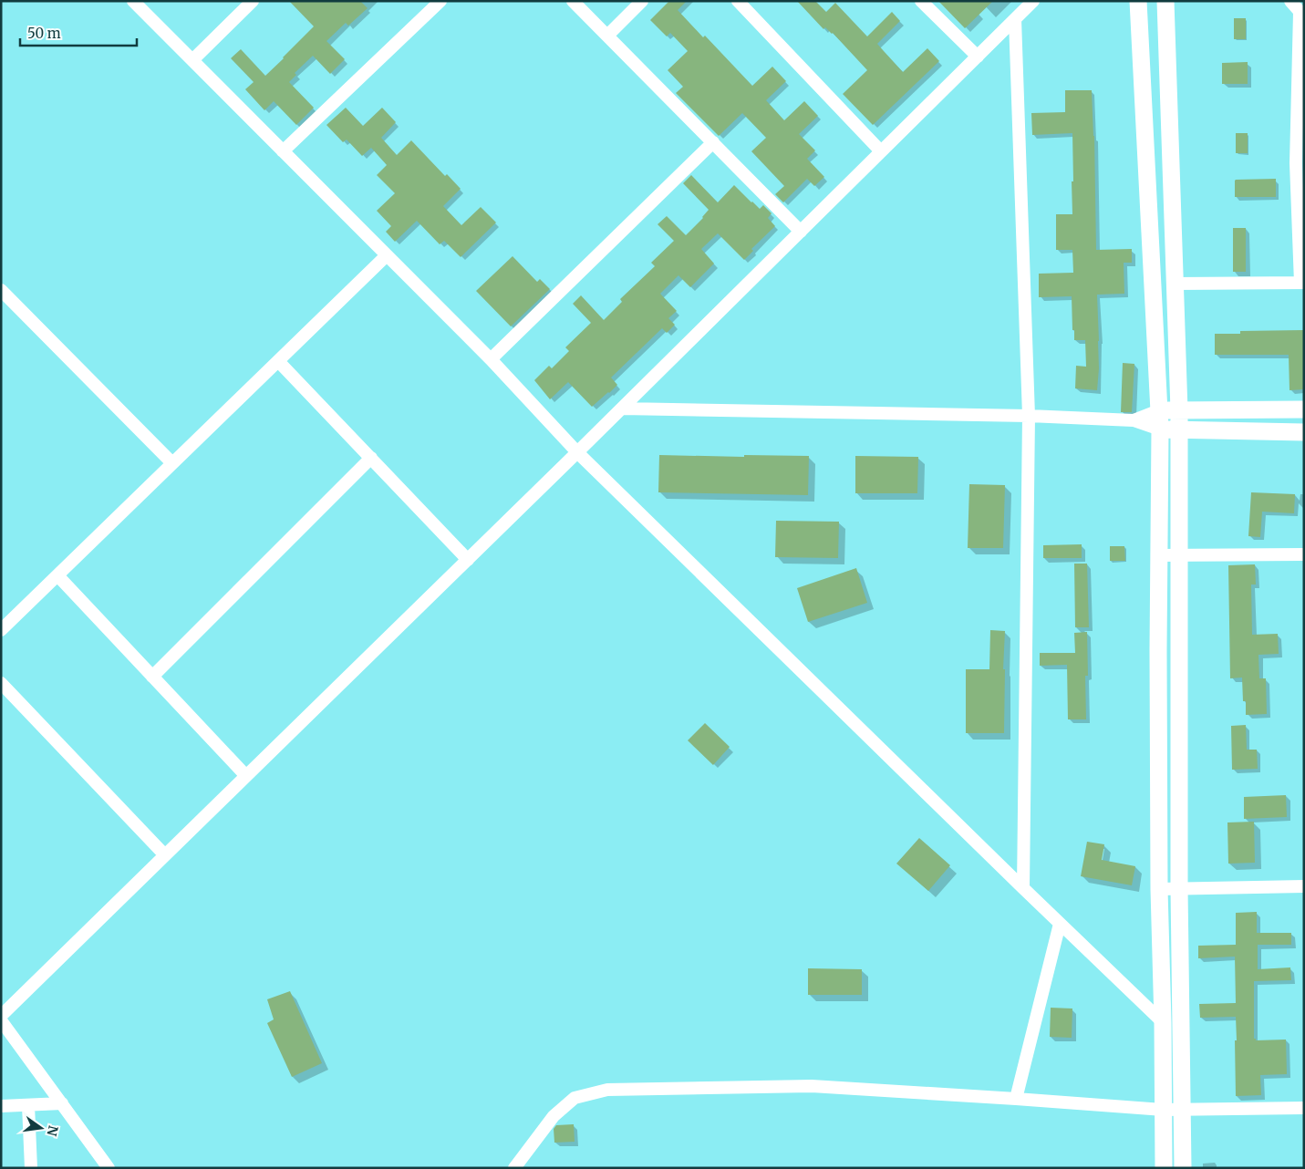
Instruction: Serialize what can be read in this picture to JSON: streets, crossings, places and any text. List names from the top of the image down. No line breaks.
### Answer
{"scale_bar":"50 m","north":"right"}
